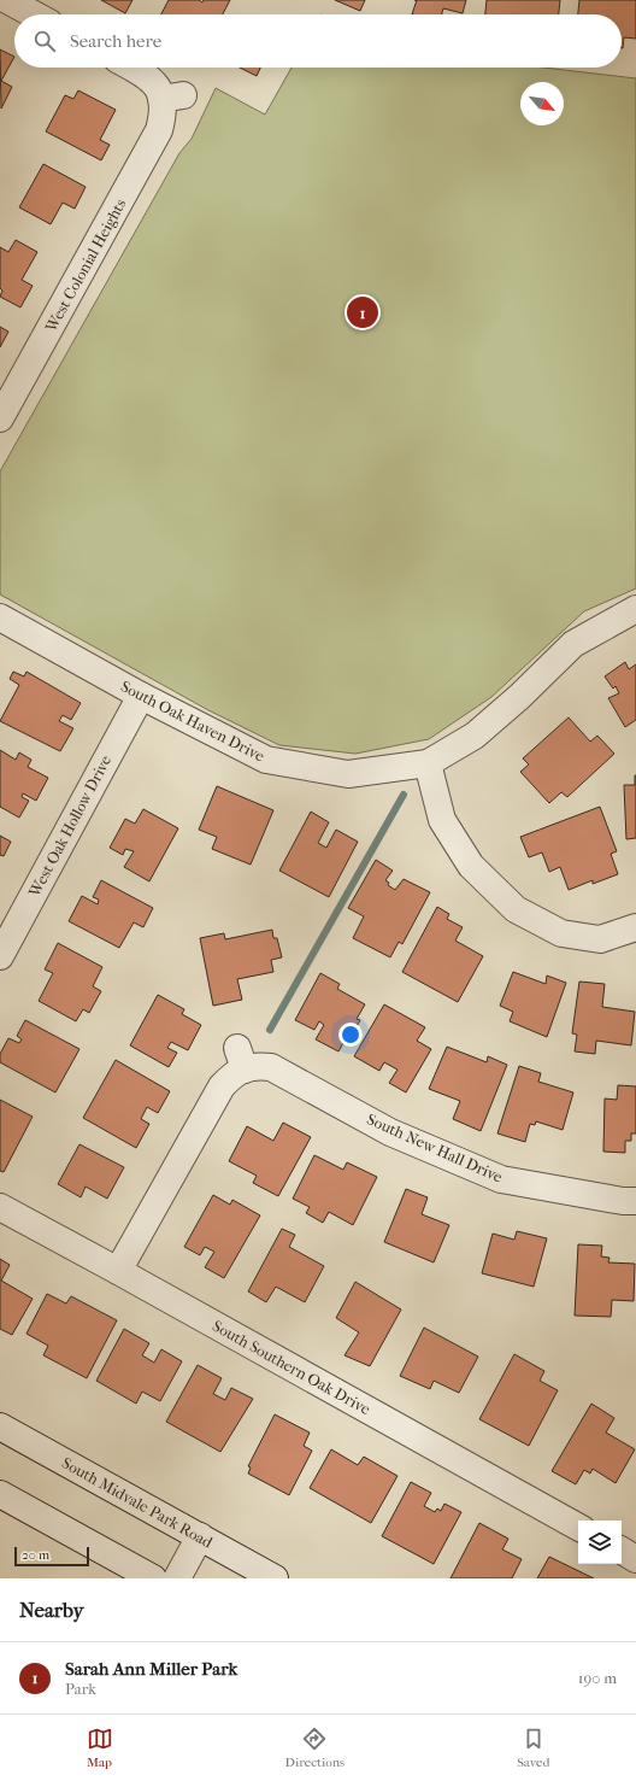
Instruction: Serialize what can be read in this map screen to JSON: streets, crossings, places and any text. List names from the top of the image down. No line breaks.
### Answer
{"streets":{"street":["West Colonial Heights","South Oak Haven Drive","West Oak Hollow Drive","South New Hall Drive","South Southern Oak Drive","South Midvale Park Road"]},"crossings":[["South Oak Haven Drive","West Oak Hollow Drive"],["South New Hall Drive","South Southern Oak Drive"]],"scale_bar":"20 m","north":"bottom right","page":{"search":"Search here","pins":"1","scale":"20 m","heading":"Nearby","list":[{"mark":"1","name":"Sarah Ann Miller Park","note":"Park","value":"190 m"}],"nav":["Map","Directions","Saved"]}}
